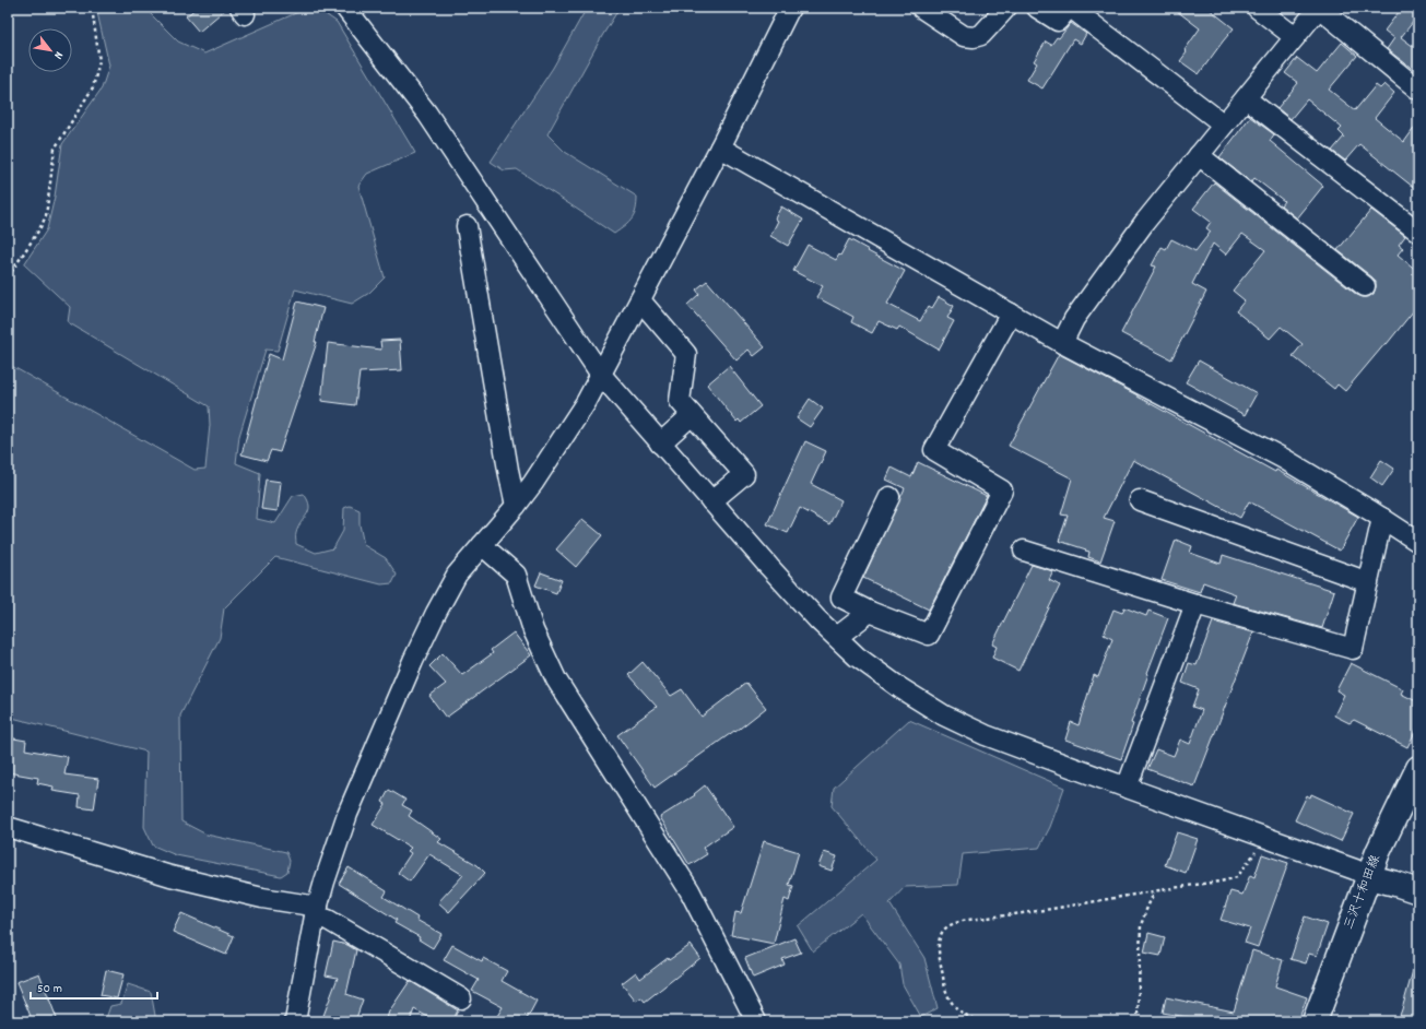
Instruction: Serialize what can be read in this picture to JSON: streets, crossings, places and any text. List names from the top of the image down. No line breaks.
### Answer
{"streets":{"main road":["三沢十和田線"]},"scale_bar":"50 m","north":"bottom right"}
